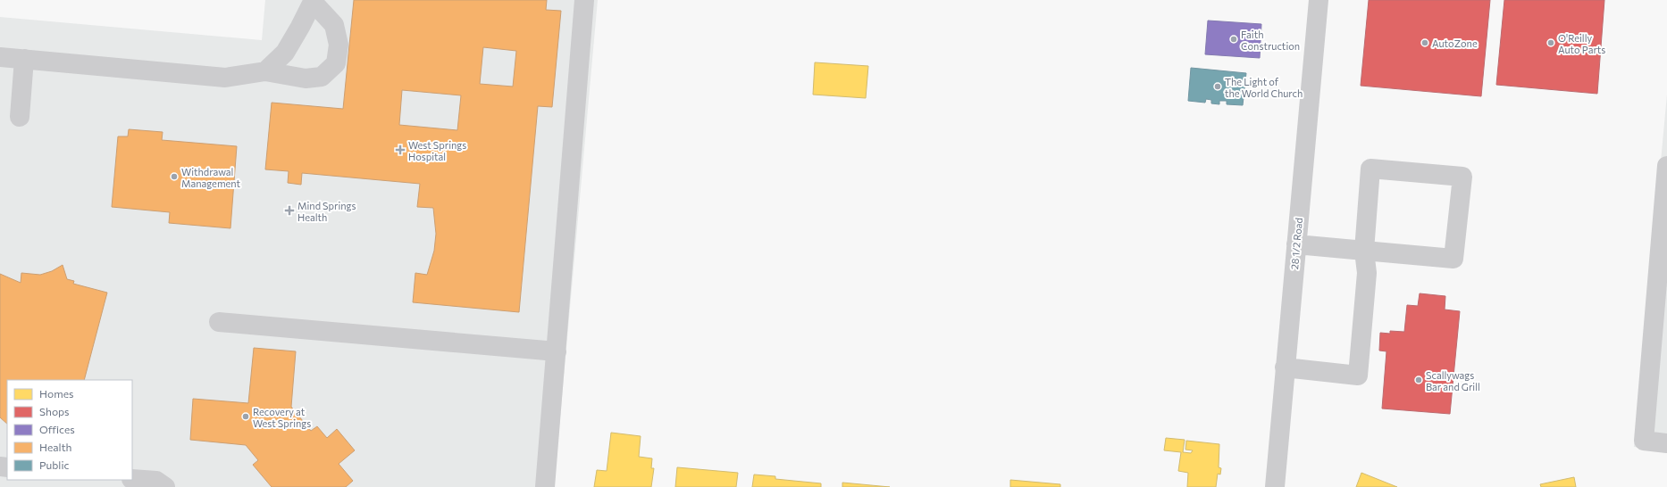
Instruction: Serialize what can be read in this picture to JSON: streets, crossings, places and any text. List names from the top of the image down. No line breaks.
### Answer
{"streets":{"street":["28 1/2 Road"]},"places":{"other":["Faith Construction","AutoZone","O'Reilly Auto Parts","The Light of the World Church","Withdrawal Management","Scallywags Bar and Grill","Recovery at West Springs"],"health":["West Springs Hospital","Mind Springs Health"]},"legend":["Homes","Shops","Offices","Health","Public"]}
